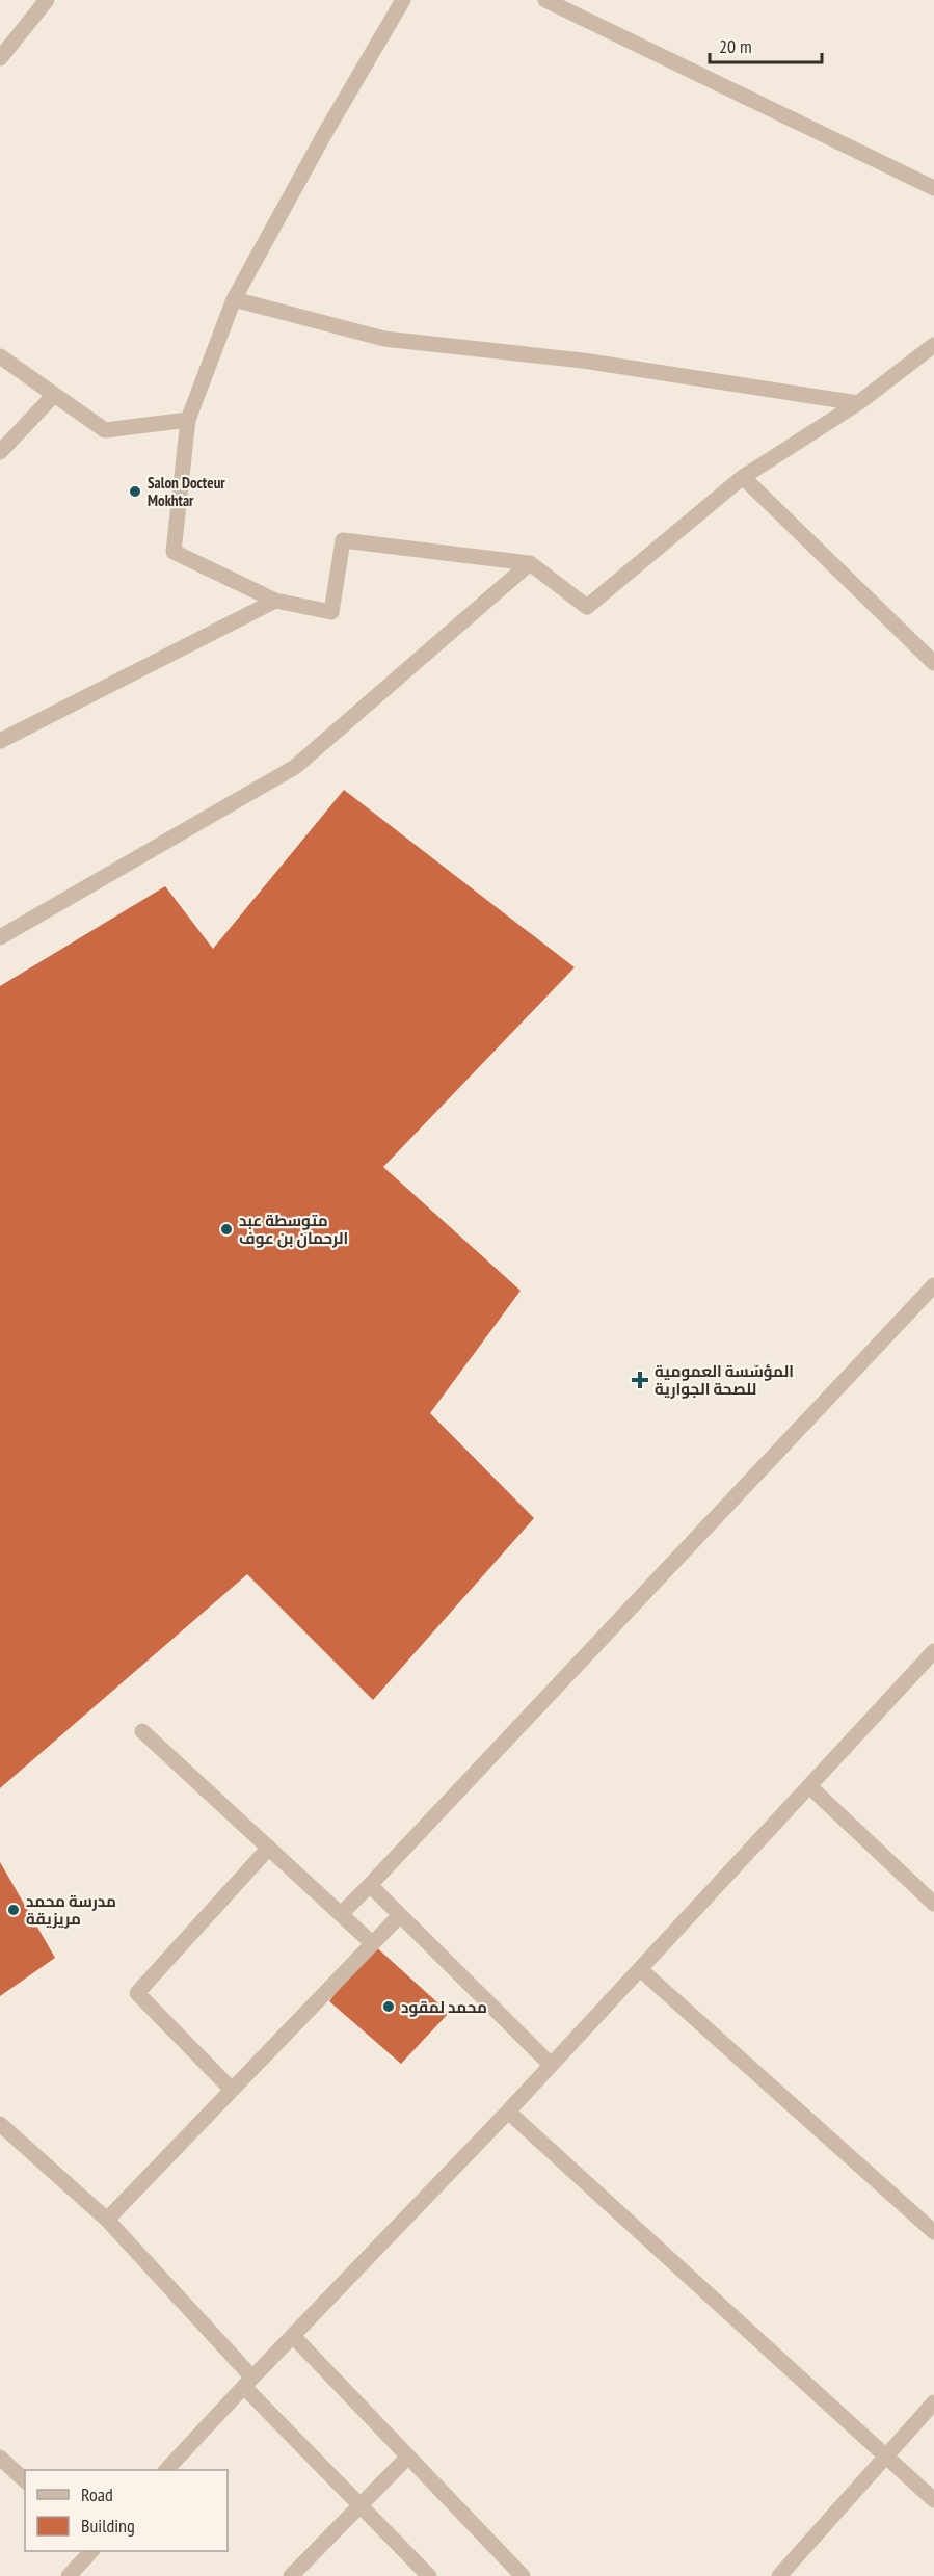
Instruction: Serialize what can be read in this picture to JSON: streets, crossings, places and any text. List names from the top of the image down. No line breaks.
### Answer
{"places":{"other":["Salon Docteur Mokhtar","متوسطة عبد الرحمان بن عوف","مدرسة محمد مريزيقة","محمد لمقود"],"health":["المؤسّسة العمومية للصحة الجوارية"]},"legend":["Road","Building"],"scale_bar":"20 m"}
